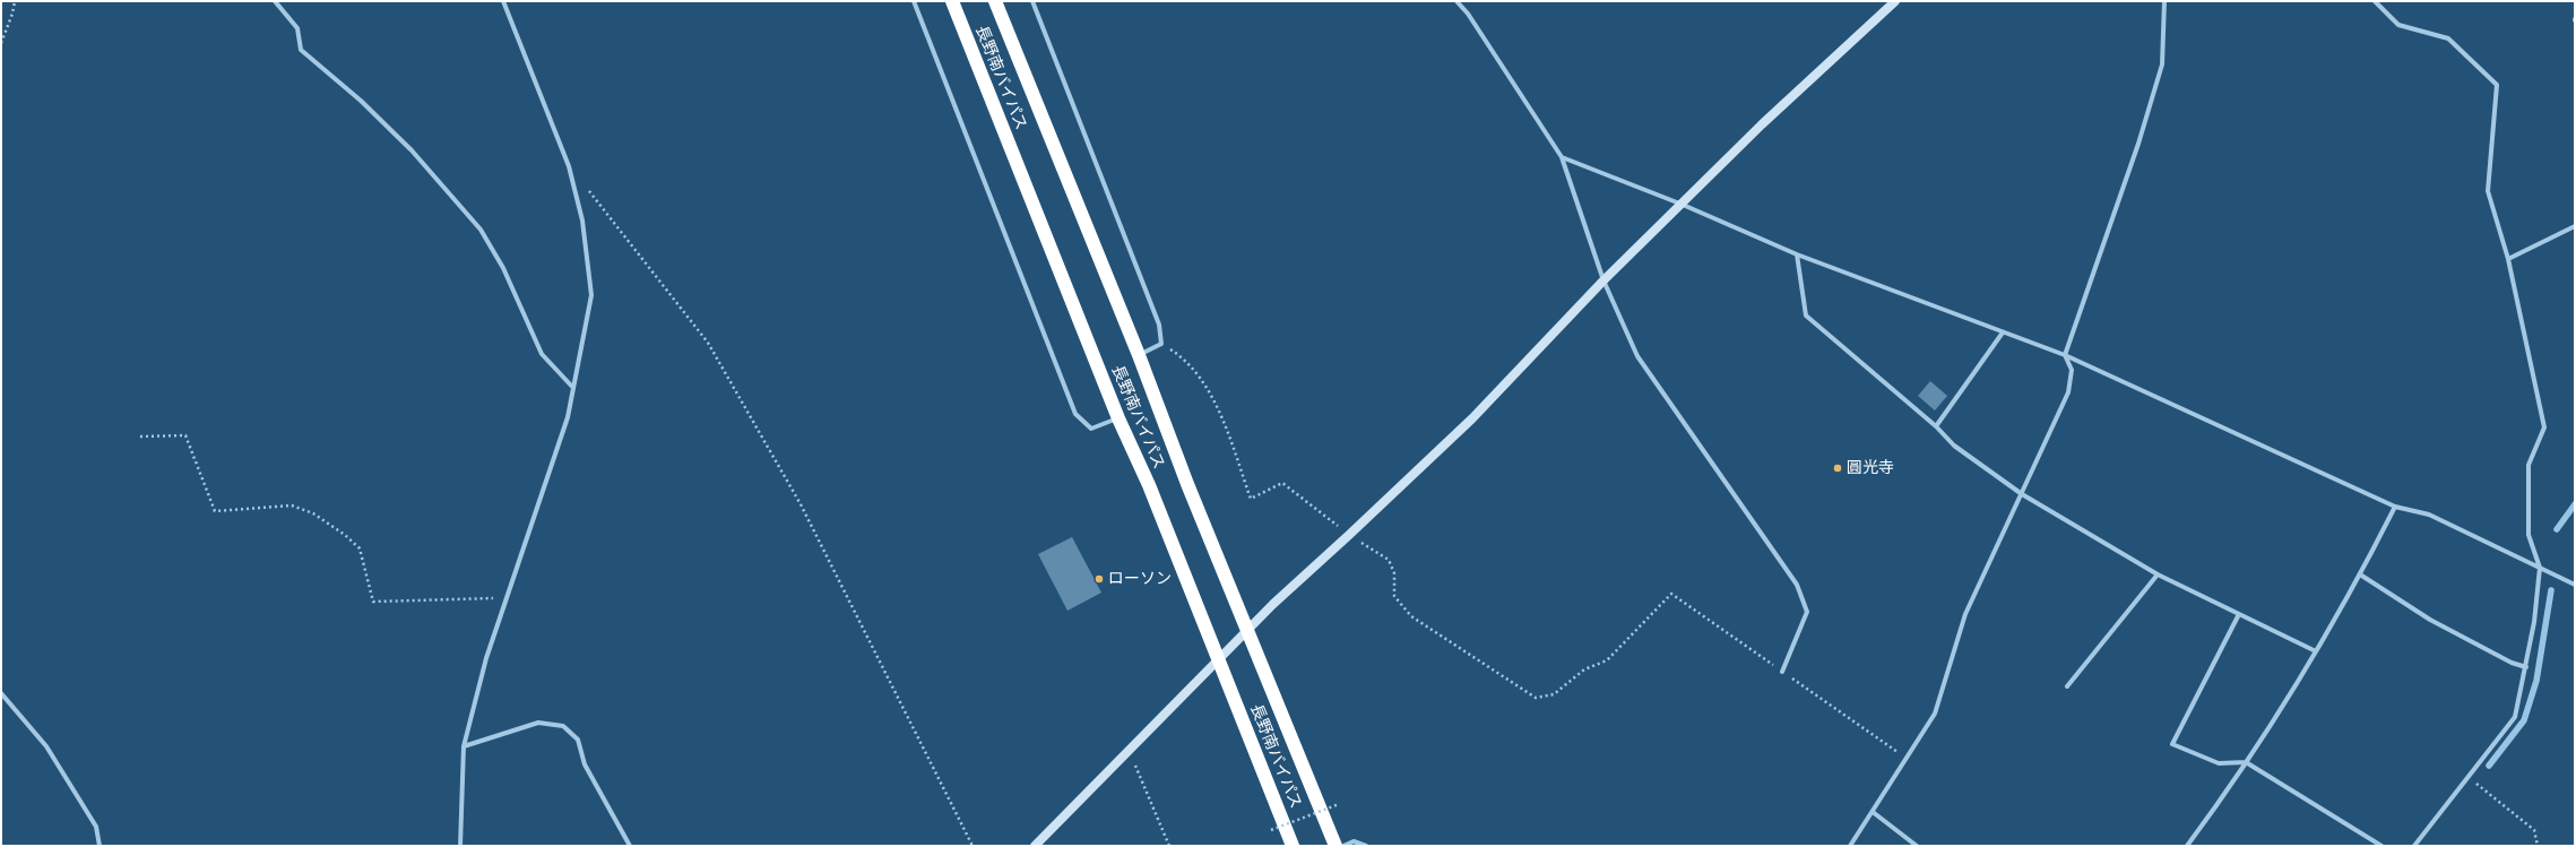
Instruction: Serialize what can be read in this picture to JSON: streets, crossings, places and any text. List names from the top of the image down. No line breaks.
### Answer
{"streets":{"highway":["長野南バイパス"]},"places":["圓光寺","ローソン"]}
